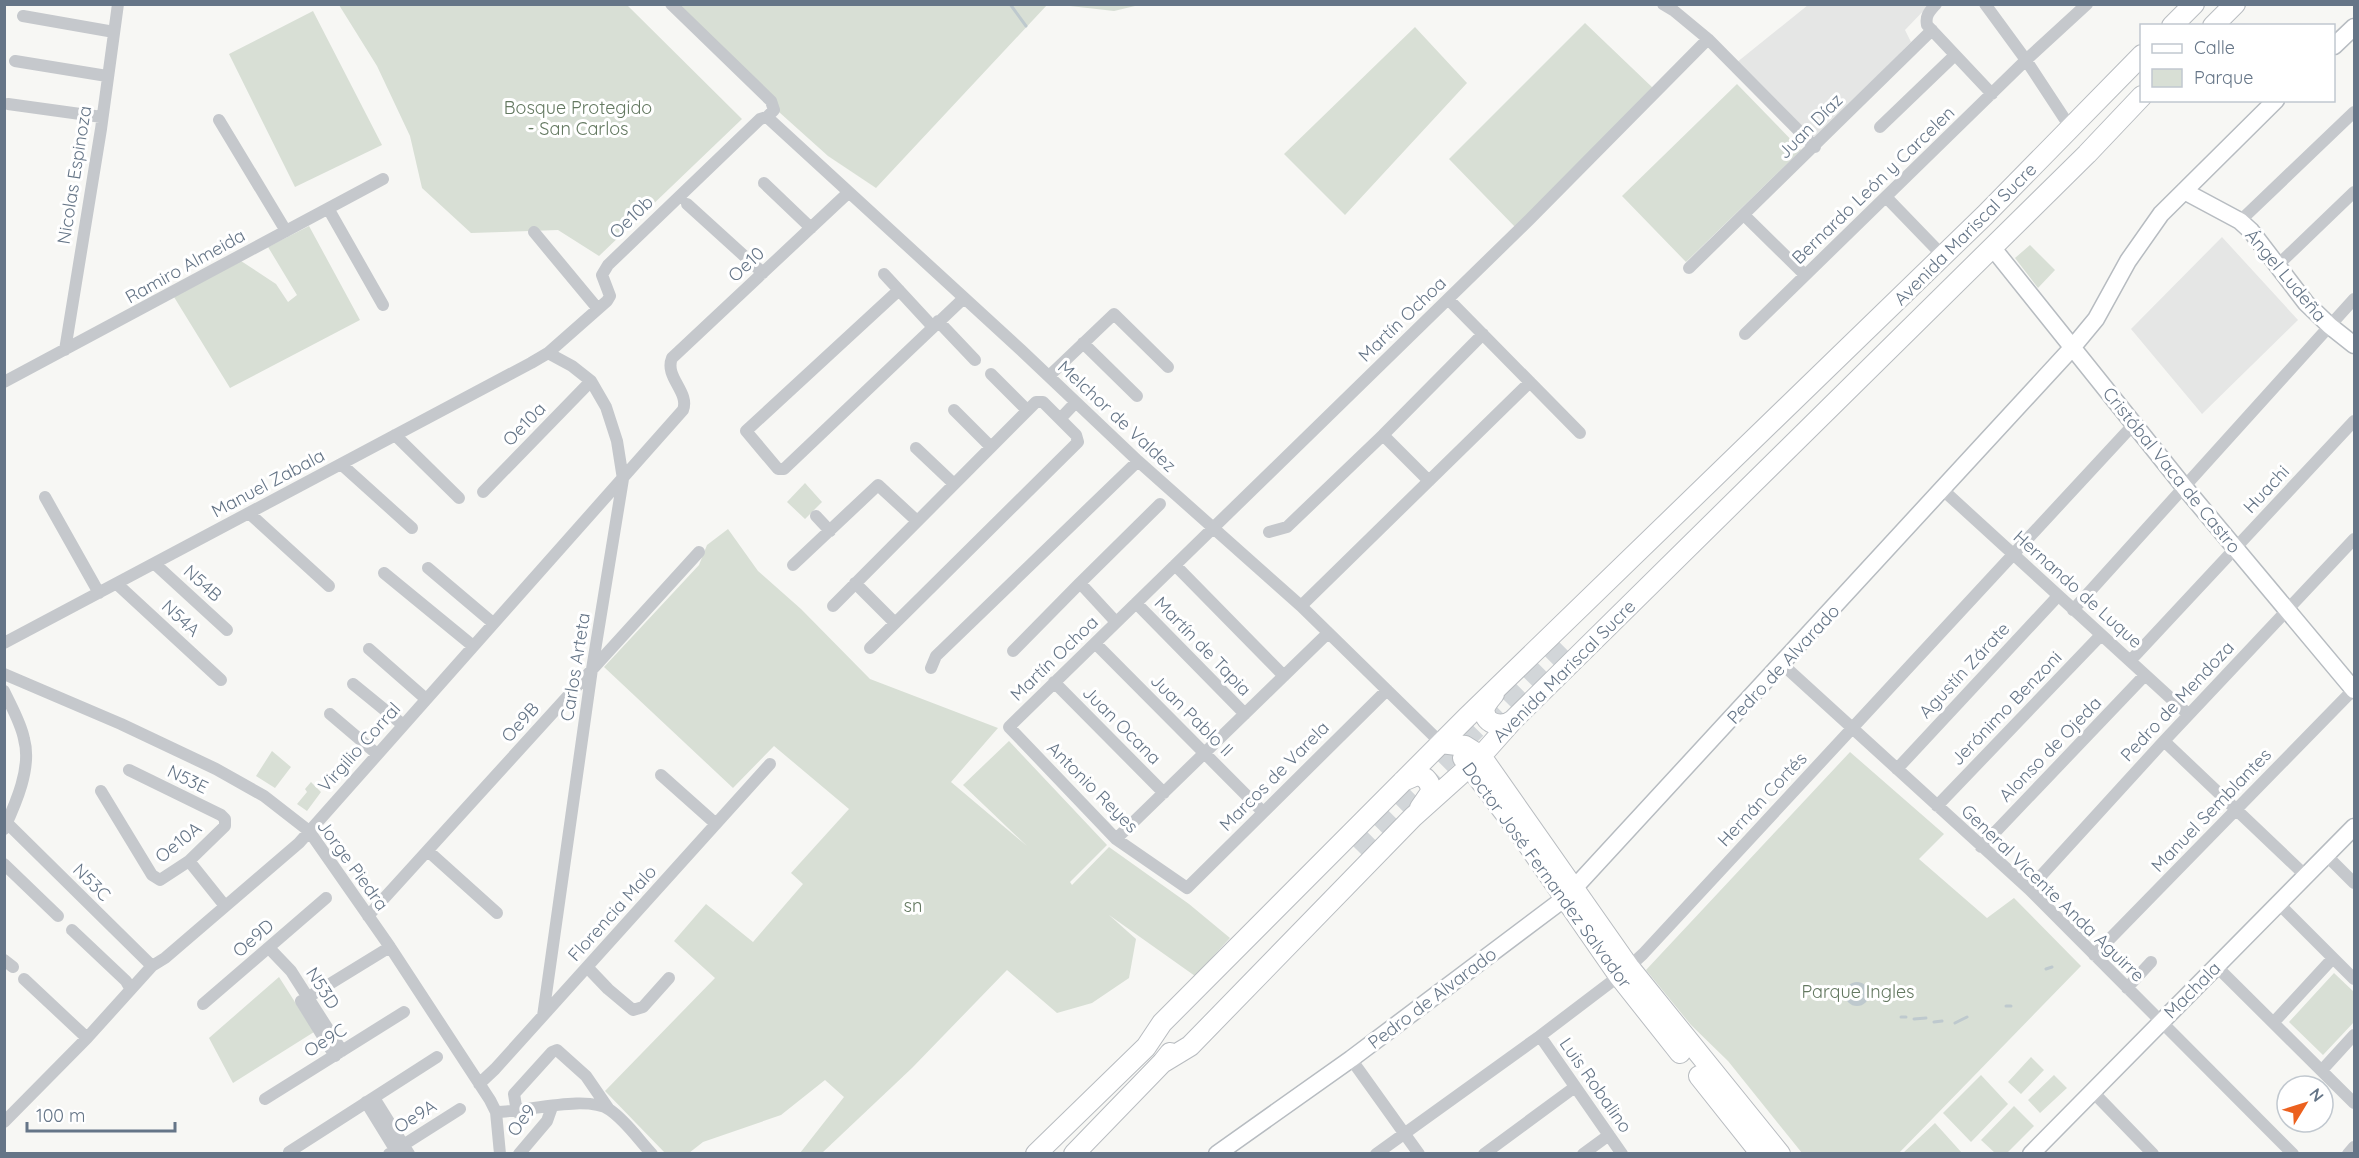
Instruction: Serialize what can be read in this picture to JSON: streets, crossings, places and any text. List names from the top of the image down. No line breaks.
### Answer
{"streets":{"main road":["Avenida Mariscal Sucre","Ángel Ludeña","Cristóbal Vaca de Castro","Pedro de Alvarado","Doctor José Fernandez Salvador","Machala"],"street":["Juan Díaz","Nicolas Espinoza","Bernardo León y Carcelen","Oe10b","Oe10","Ramiro Almeida","Martín Ochoa","Melchor de Valdez","Oe10a","Manuel Zabala","Huachi","N54B","Hernando de Luque","N54A","Martín de Tapia","Carlos Arteta","Agustín Zárate","Pedro de Mendoza","Jerónimo Benzoni","Juan Pablo II","Oe9B","Juan Ocana","Virgilio Corral","Alonso de Ojeda","Marcos de Varela","N53E","Antonio Reyes","Hernán Cortés","Manuel Semblantes","Oe10A","Jorge Piedra","N53C","General Vicente Anda Aguirre","Florencia Malo","Oe9D","N53D","Oe9C","Luis Robalino","Oe9A","Oe9"]},"crossings":[["Nicolas Espinoza","Ramiro Almeida"],["Oe10b","Melchor de Valdez"],["Avenida Mariscal Sucre","Melchor de Valdez"],["Avenida Mariscal Sucre","Cristóbal Vaca de Castro"],["Avenida Mariscal Sucre","Doctor José Fernandez Salvador"],["Oe10","Melchor de Valdez"],["Oe10","Virgilio Corral"],["Ángel Ludeña","Pedro de Alvarado"],["Martín Ochoa","Melchor de Valdez"],["Martín Ochoa","Martín de Tapia"],["Martín Ochoa","Juan Pablo II"],["Martín Ochoa","Juan Ocana"],["Martín Ochoa","Antonio Reyes"],["Melchor de Valdez","Marcos de Varela"],["Melchor de Valdez","Doctor José Fernandez Salvador"],["Oe10a","Carlos Arteta"],["Cristóbal Vaca de Castro","Huachi"],["Cristóbal Vaca de Castro","Pedro de Alvarado"],["Cristóbal Vaca de Castro","Pedro de Mendoza"],["Cristóbal Vaca de Castro","Hernán Cortés"],["Cristóbal Vaca de Castro","Manuel Semblantes"],["Manuel Zabala","N54B"],["Manuel Zabala","N54A"],["Manuel Zabala","Carlos Arteta"],["Huachi","Hernando de Luque"],["Hernando de Luque","Pedro de Alvarado"],["Hernando de Luque","Agustín Zárate"],["Hernando de Luque","Pedro de Mendoza"],["Hernando de Luque","Jerónimo Benzoni"],["Hernando de Luque","Alonso de Ojeda"],["Hernando de Luque","Hernán Cortés"],["Pedro de Alvarado","Doctor José Fernandez Salvador"],["Pedro de Alvarado","General Vicente Anda Aguirre"],["Carlos Arteta","Oe9B"],["Carlos Arteta","Virgilio Corral"],["Carlos Arteta","Florencia Malo"],["Agustín Zárate","General Vicente Anda Aguirre"],["Pedro de Mendoza","General Vicente Anda Aguirre"],["Jerónimo Benzoni","General Vicente Anda Aguirre"],["Juan Pablo II","Marcos de Varela"],["Oe9B","Jorge Piedra"],["Virgilio Corral","Jorge Piedra"],["Virgilio Corral","N53C"],["Alonso de Ojeda","General Vicente Anda Aguirre"],["Marcos de Varela","Antonio Reyes"],["N53E","Oe10A"],["Hernán Cortés","Doctor José Fernandez Salvador"],["Hernán Cortés","General Vicente Anda Aguirre"],["Hernán Cortés","Luis Robalino"],["Manuel Semblantes","General Vicente Anda Aguirre"],["Jorge Piedra","Florencia Malo"],["General Vicente Anda Aguirre","Machala"],["Oe9D","N53D"],["N53D","Oe9C"]],"parks":["Bosque Protegido - San Carlos","sn","Parque Ingles"],"legend":["Calle","Parque"],"scale_bar":"100 m","north":"top right"}
